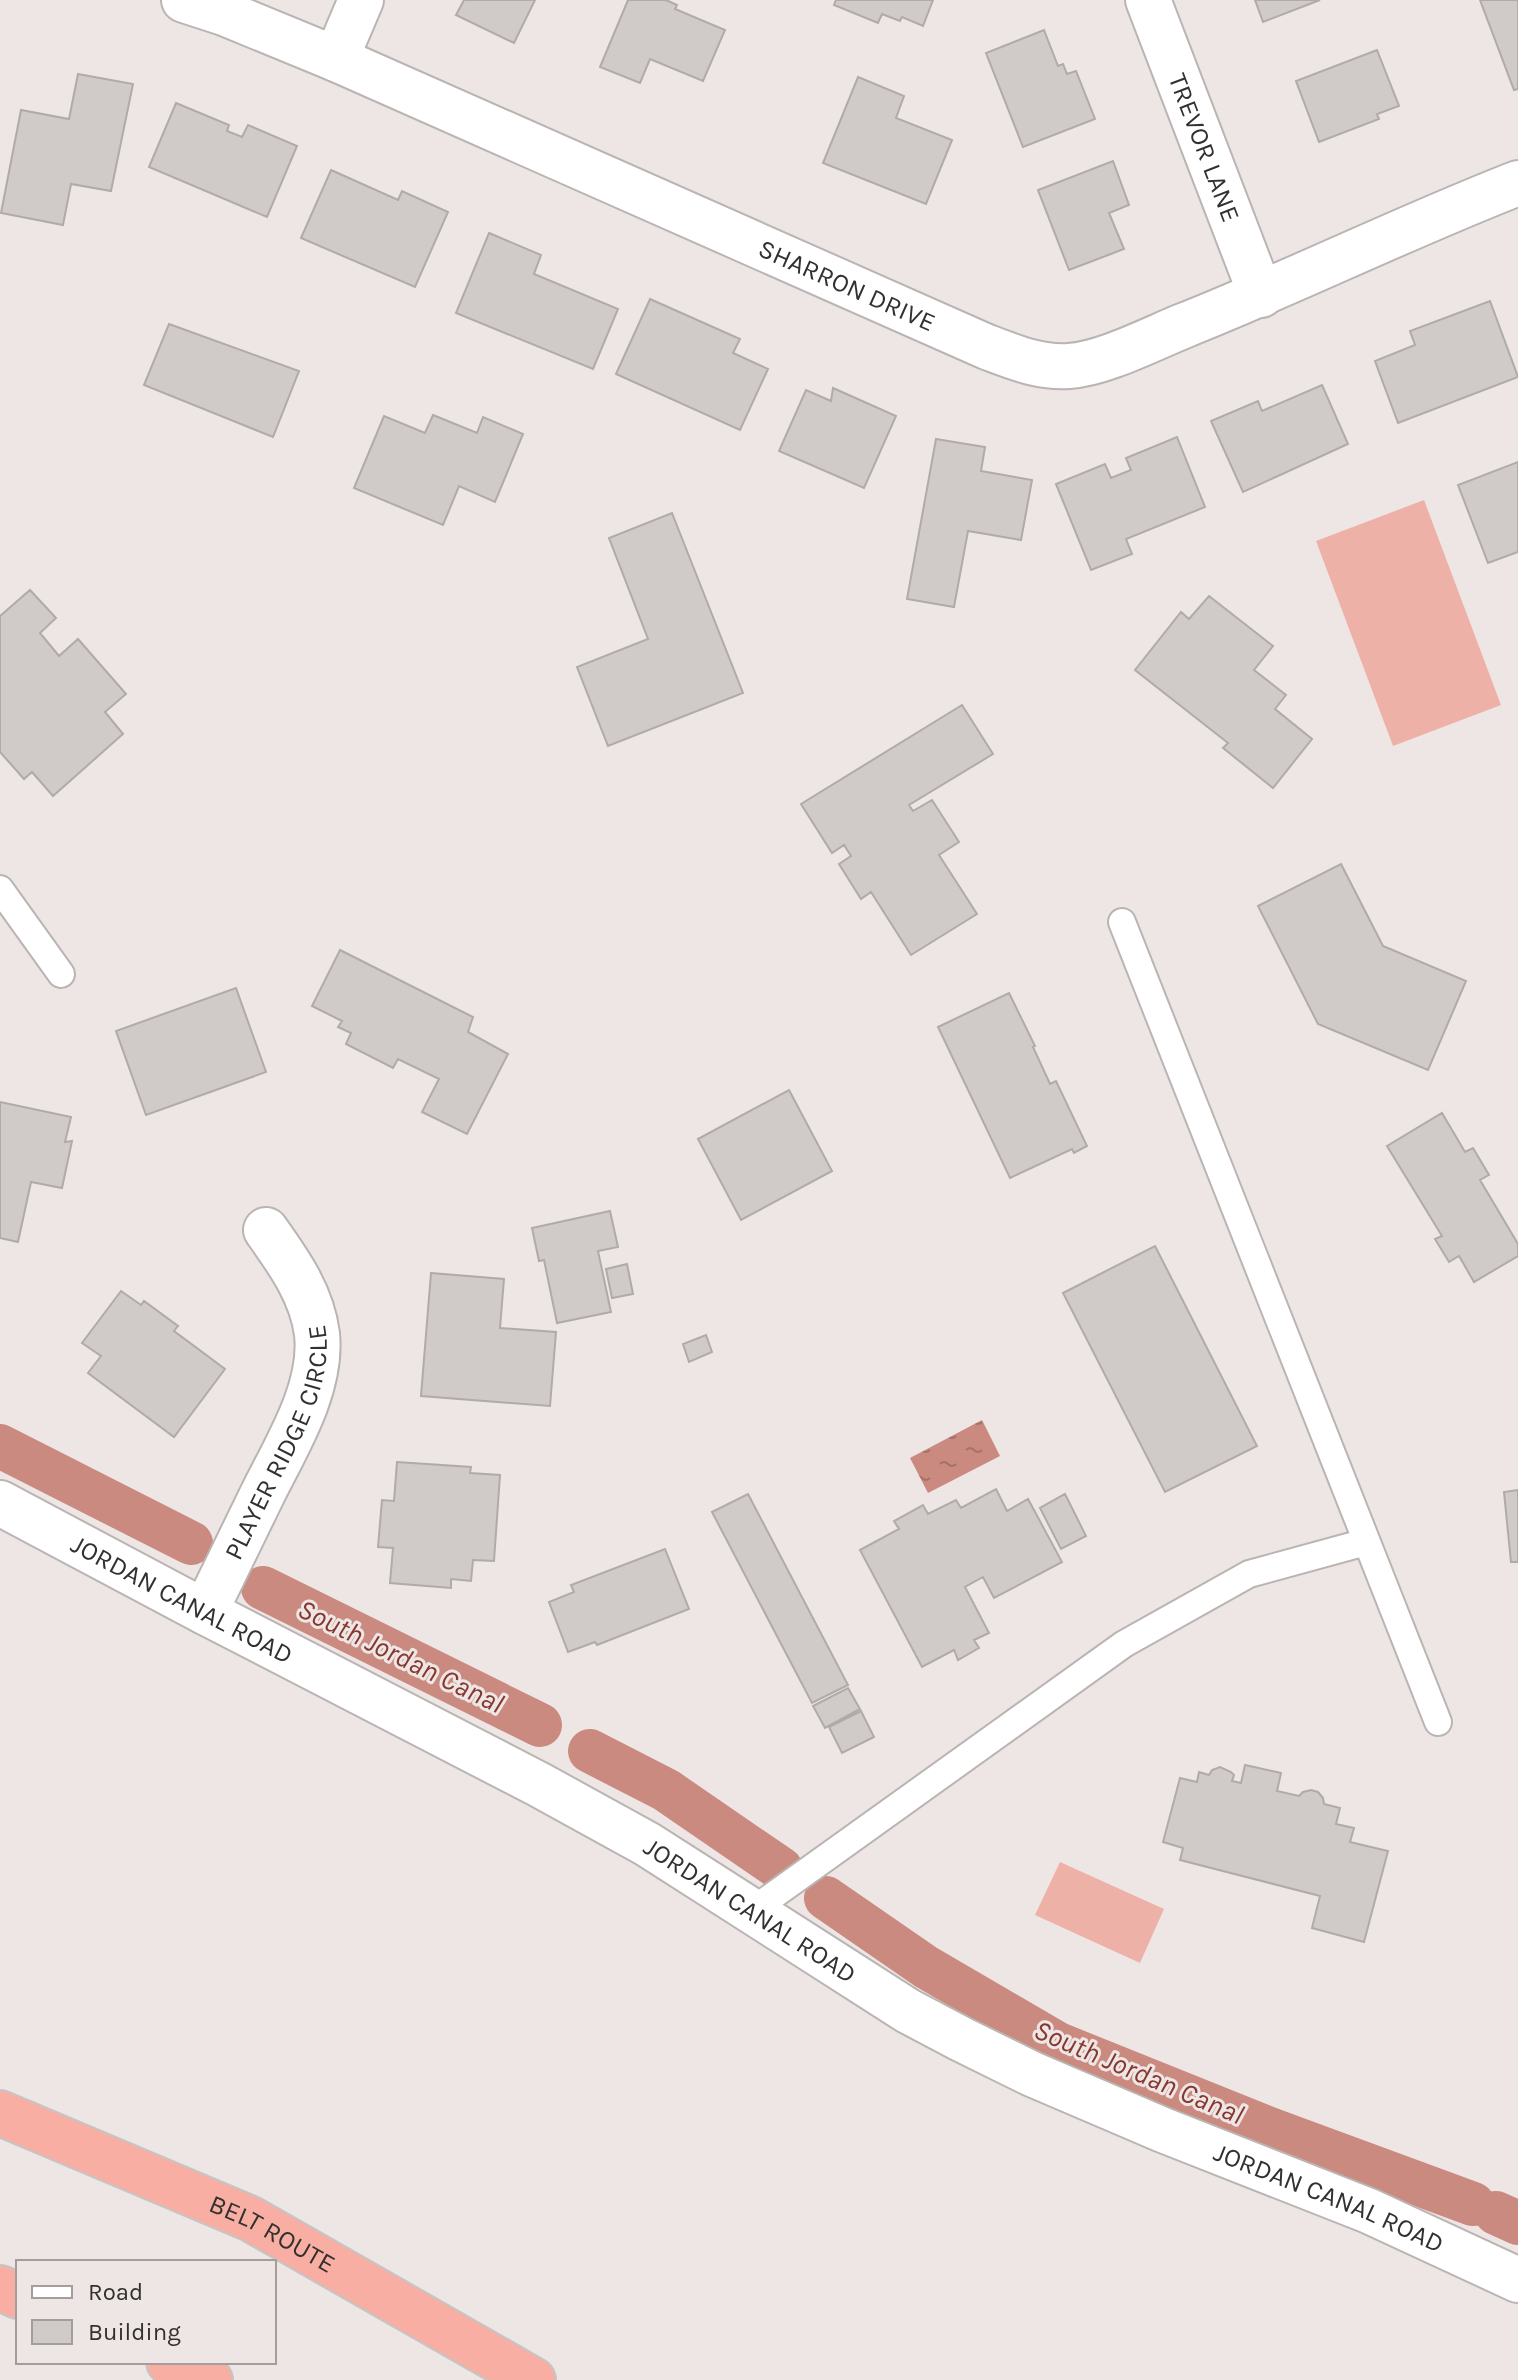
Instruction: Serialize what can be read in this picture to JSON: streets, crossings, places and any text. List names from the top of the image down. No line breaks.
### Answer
{"streets":{"highway":["BELT ROUTE"],"street":["TREVOR LANE","SHARRON DRIVE","PLAYER RIDGE CIRCLE","JORDAN CANAL ROAD"]},"crossings":[["TREVOR LANE","SHARRON DRIVE"],["PLAYER RIDGE CIRCLE","JORDAN CANAL ROAD"]],"water":["South Jordan Canal"],"legend":["Road","Building"]}
